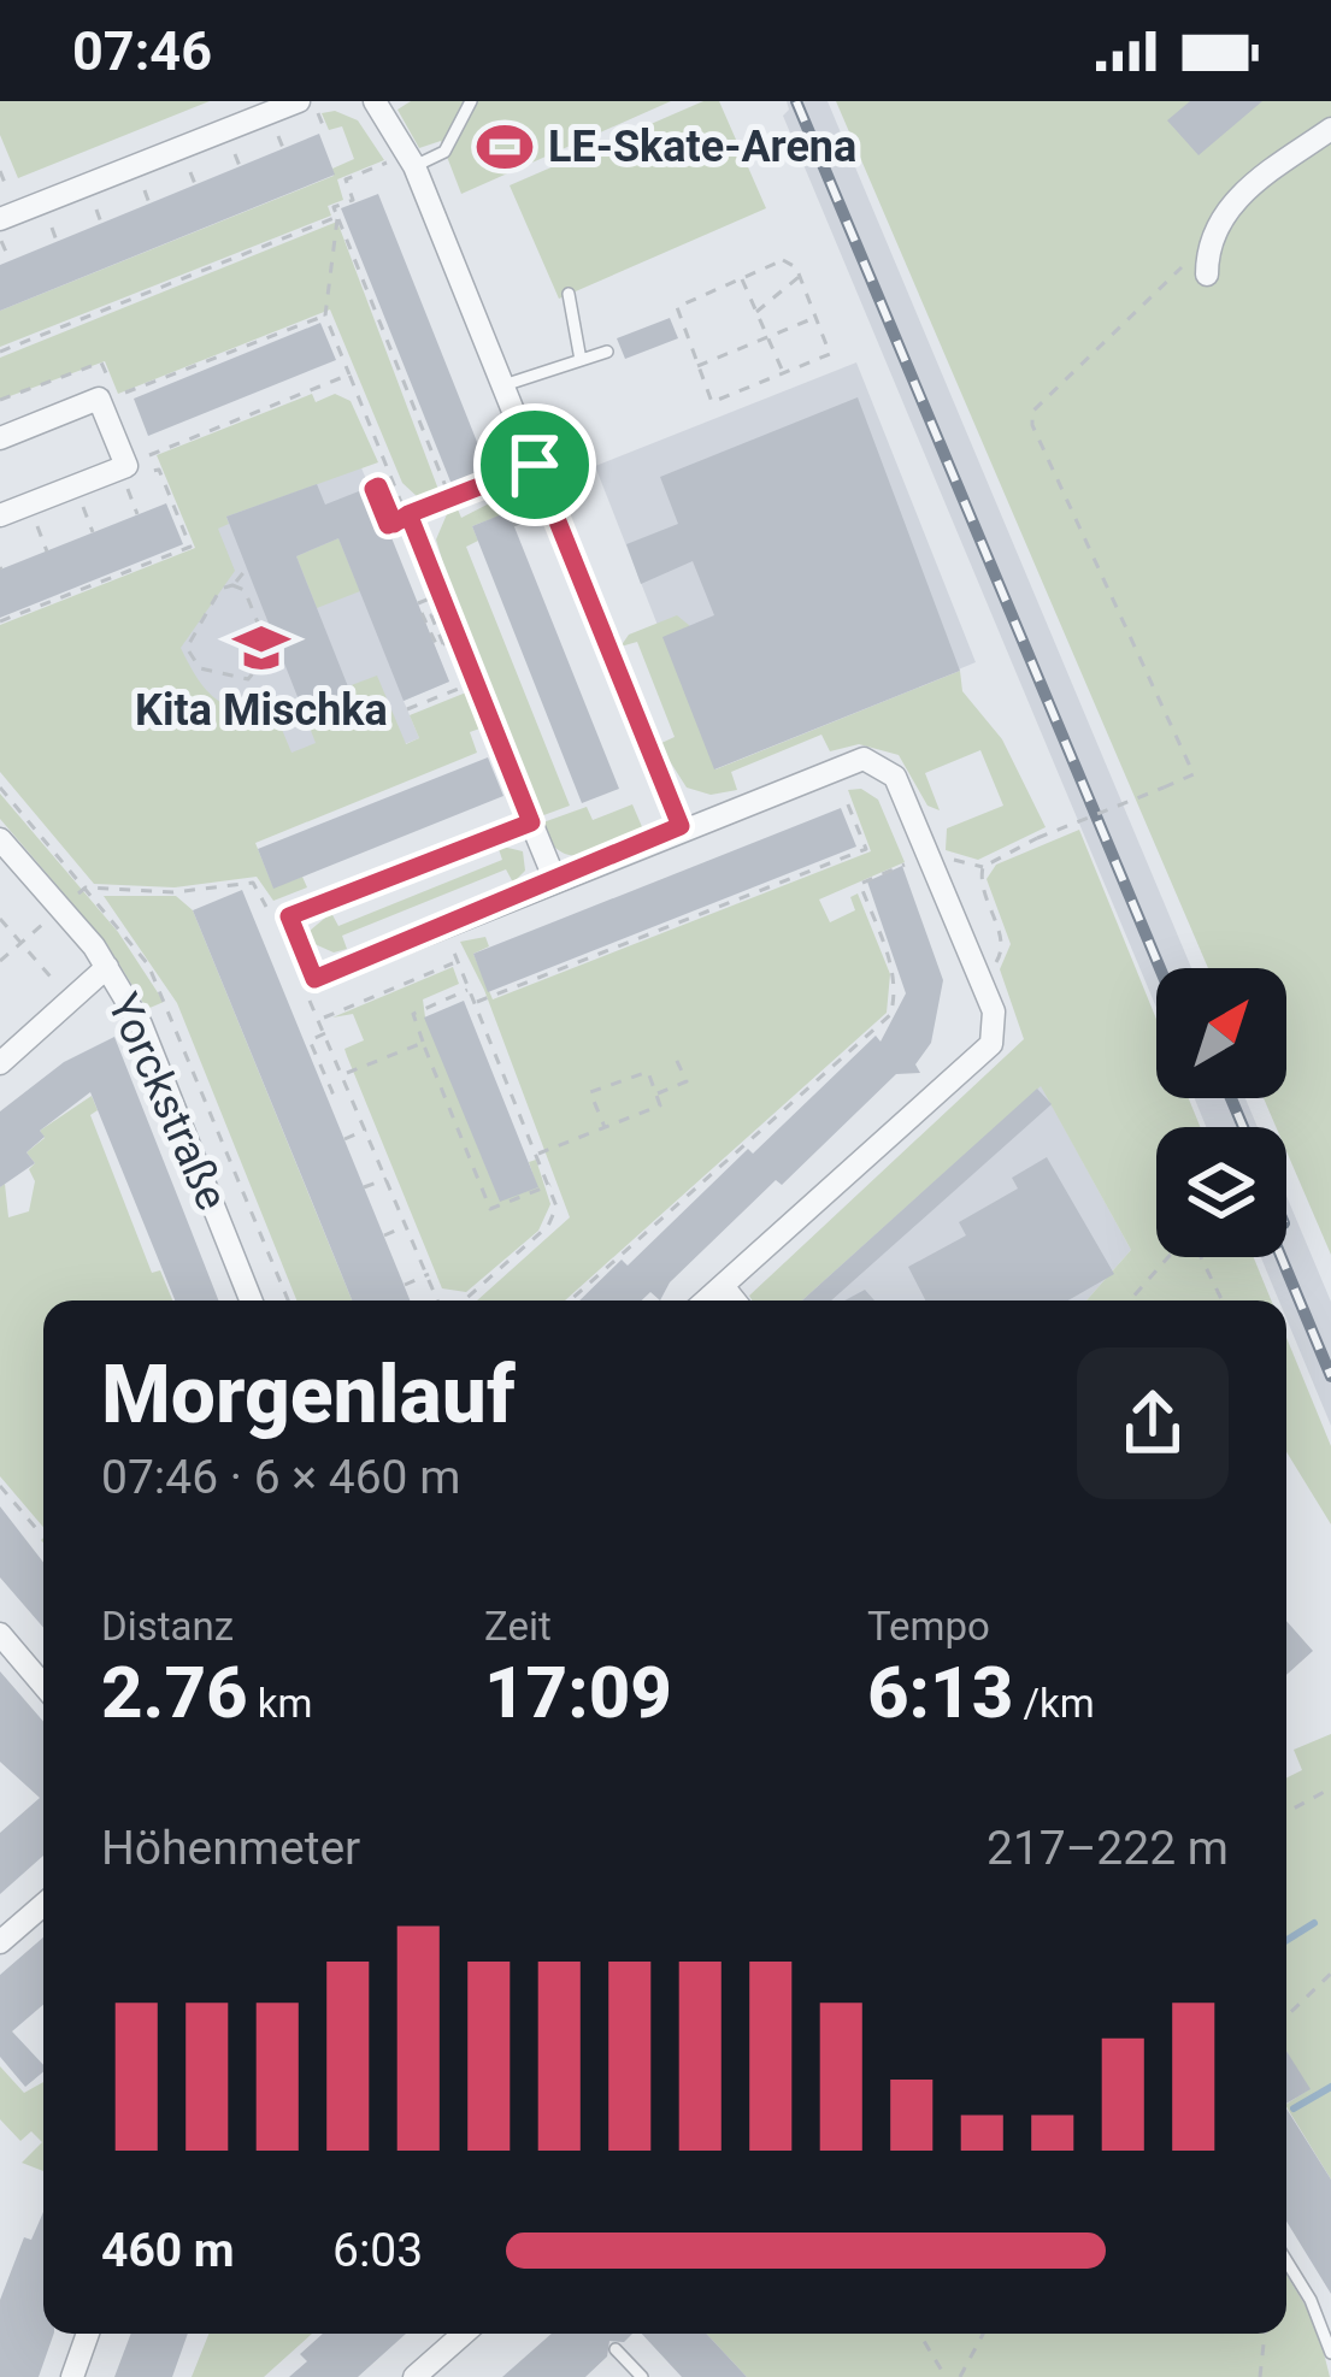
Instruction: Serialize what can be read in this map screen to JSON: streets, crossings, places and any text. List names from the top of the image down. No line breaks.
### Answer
{"streets":{"street":["Yorckstraße"]},"places":{"sports":["LE-Skate-Arena"],"school or university":["Kita Mischka"]},"north":"top right","page":{"status":"07:46","heading":["Morgenlauf","07:46 · 6 × 460 m"],"stats":[["Distanz","2.76 km"],["Zeit","17:09"],["Tempo","6:13 /km"]],"chart":["Höhenmeter","217–222 m"],"list":[{"name":"460 m","note":"6:03"}]}}
